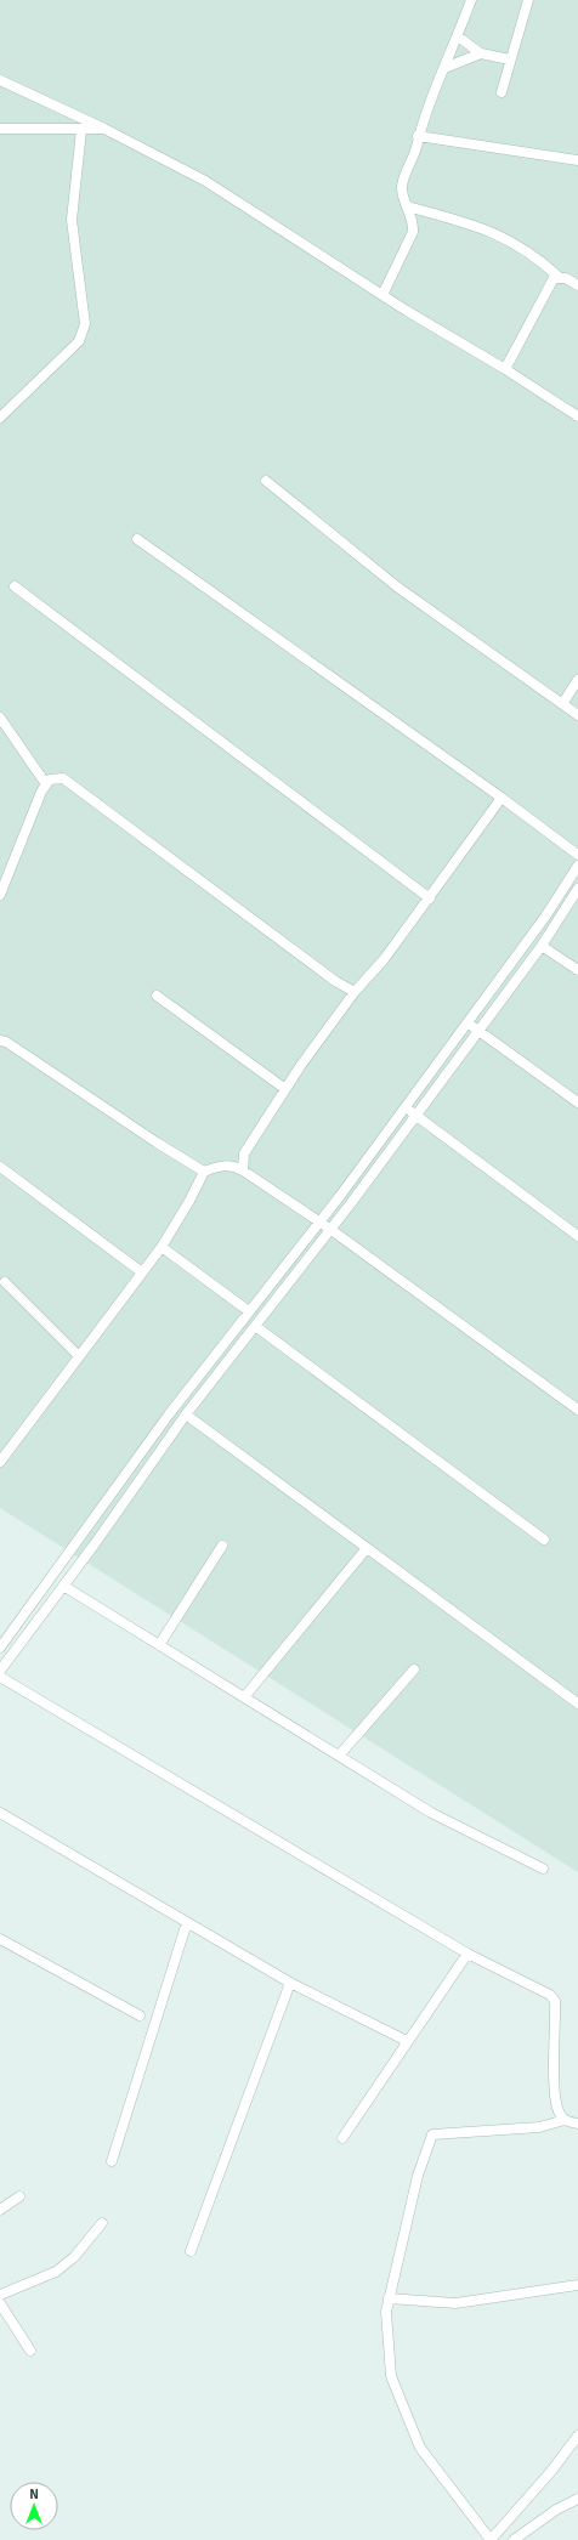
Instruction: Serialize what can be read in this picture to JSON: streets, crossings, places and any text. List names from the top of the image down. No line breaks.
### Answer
{"north":"top"}
